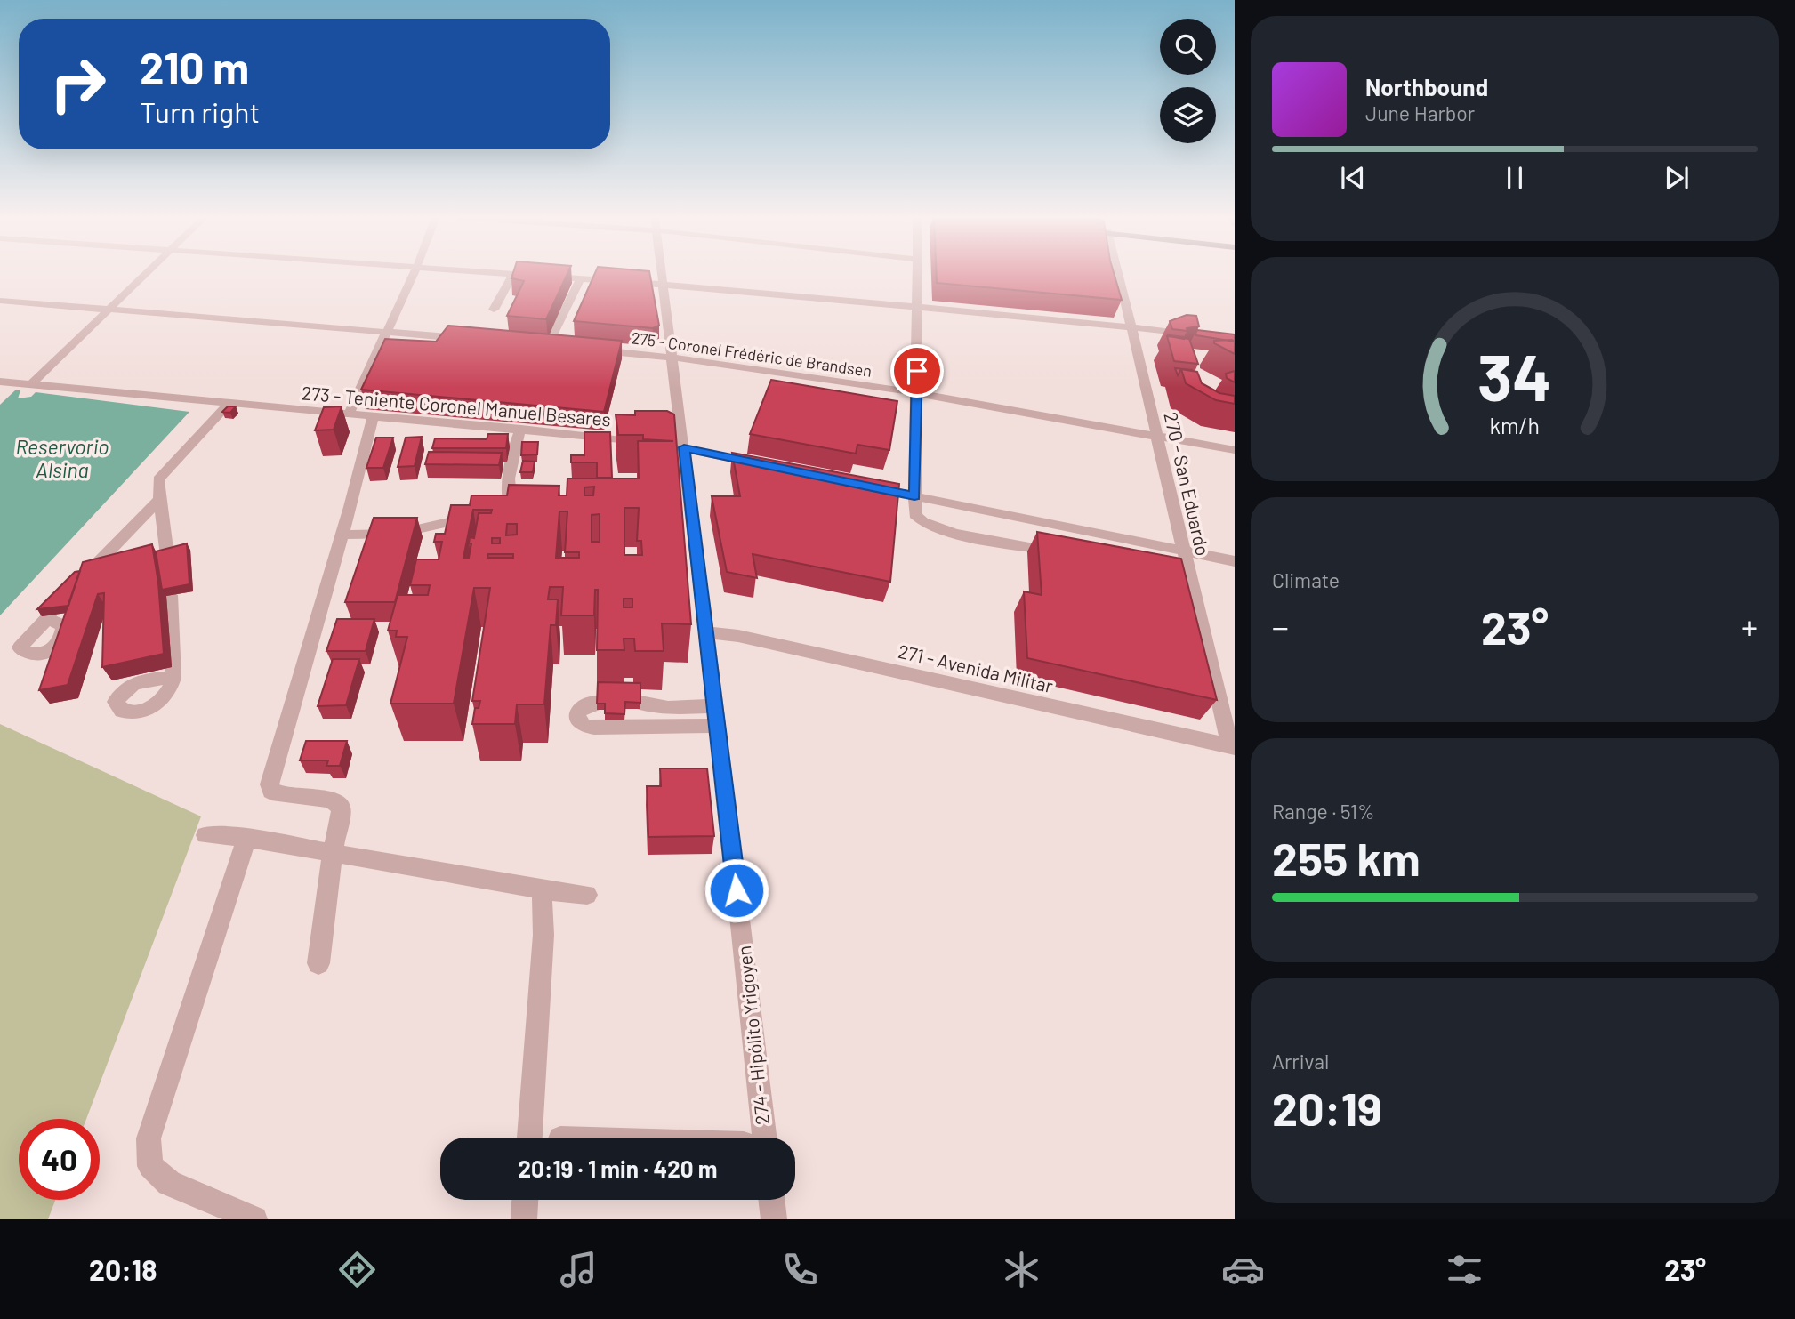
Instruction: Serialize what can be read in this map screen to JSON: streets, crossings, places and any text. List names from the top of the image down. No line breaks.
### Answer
{"streets":{"street":["275 - Coronel Frédéric de Brandsen","273 - Teniente Coronel Manuel Besares","270 - San Eduardo","271 - Avenida Militar","274 - Hipólito Yrigoyen"]},"crossings":[["275 - Coronel Frédéric de Brandsen","270 - San Eduardo"],["275 - Coronel Frédéric de Brandsen","274 - Hipólito Yrigoyen"],["273 - Teniente Coronel Manuel Besares","274 - Hipólito Yrigoyen"],["270 - San Eduardo","271 - Avenida Militar"],["271 - Avenida Militar","274 - Hipólito Yrigoyen"]],"water":["Reservorio Alsina"],"page":{"turn":["210 m","Turn right"],"song":["Northbound","June Harbor"],"tile":["Climate",["Range · 51%","255 km"],["Arrival","20:19"]],"heat":["−","23°","+"],"limit":"40","trip":"20:19 · 1 min · 420 m","tabs":["20:18","23°"],"gauge":["34","km/h"]}}
